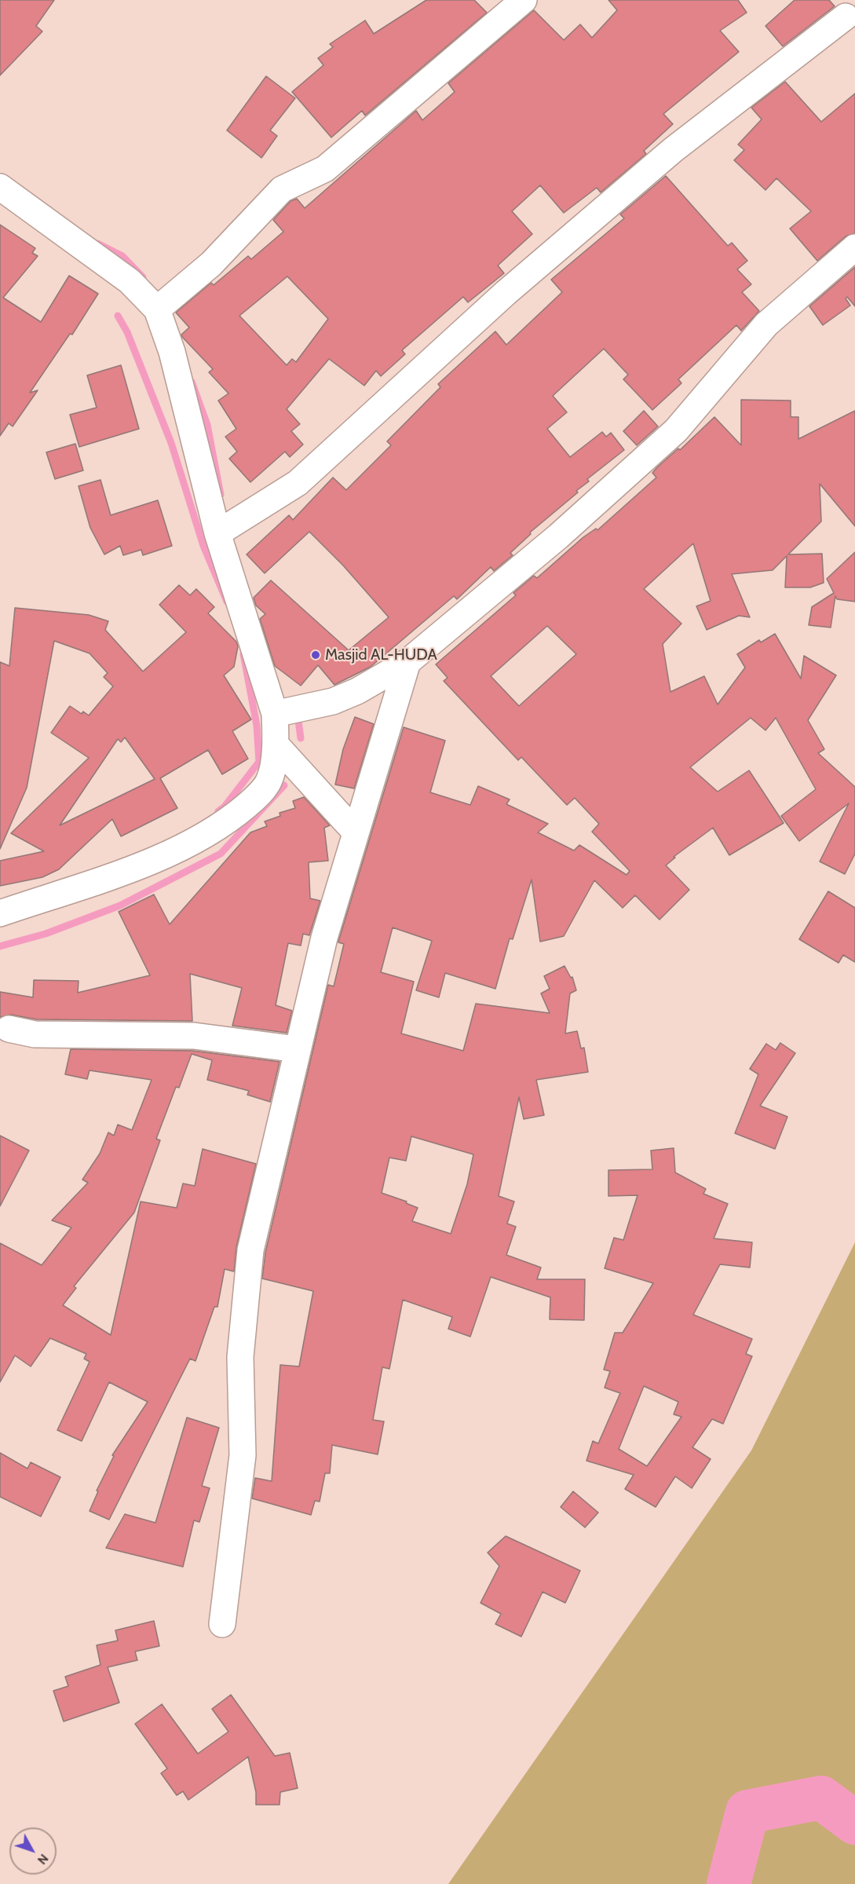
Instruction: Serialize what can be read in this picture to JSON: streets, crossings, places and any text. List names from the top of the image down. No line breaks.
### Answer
{"places":["Masjid AL-HUDA"],"north":"bottom right"}
